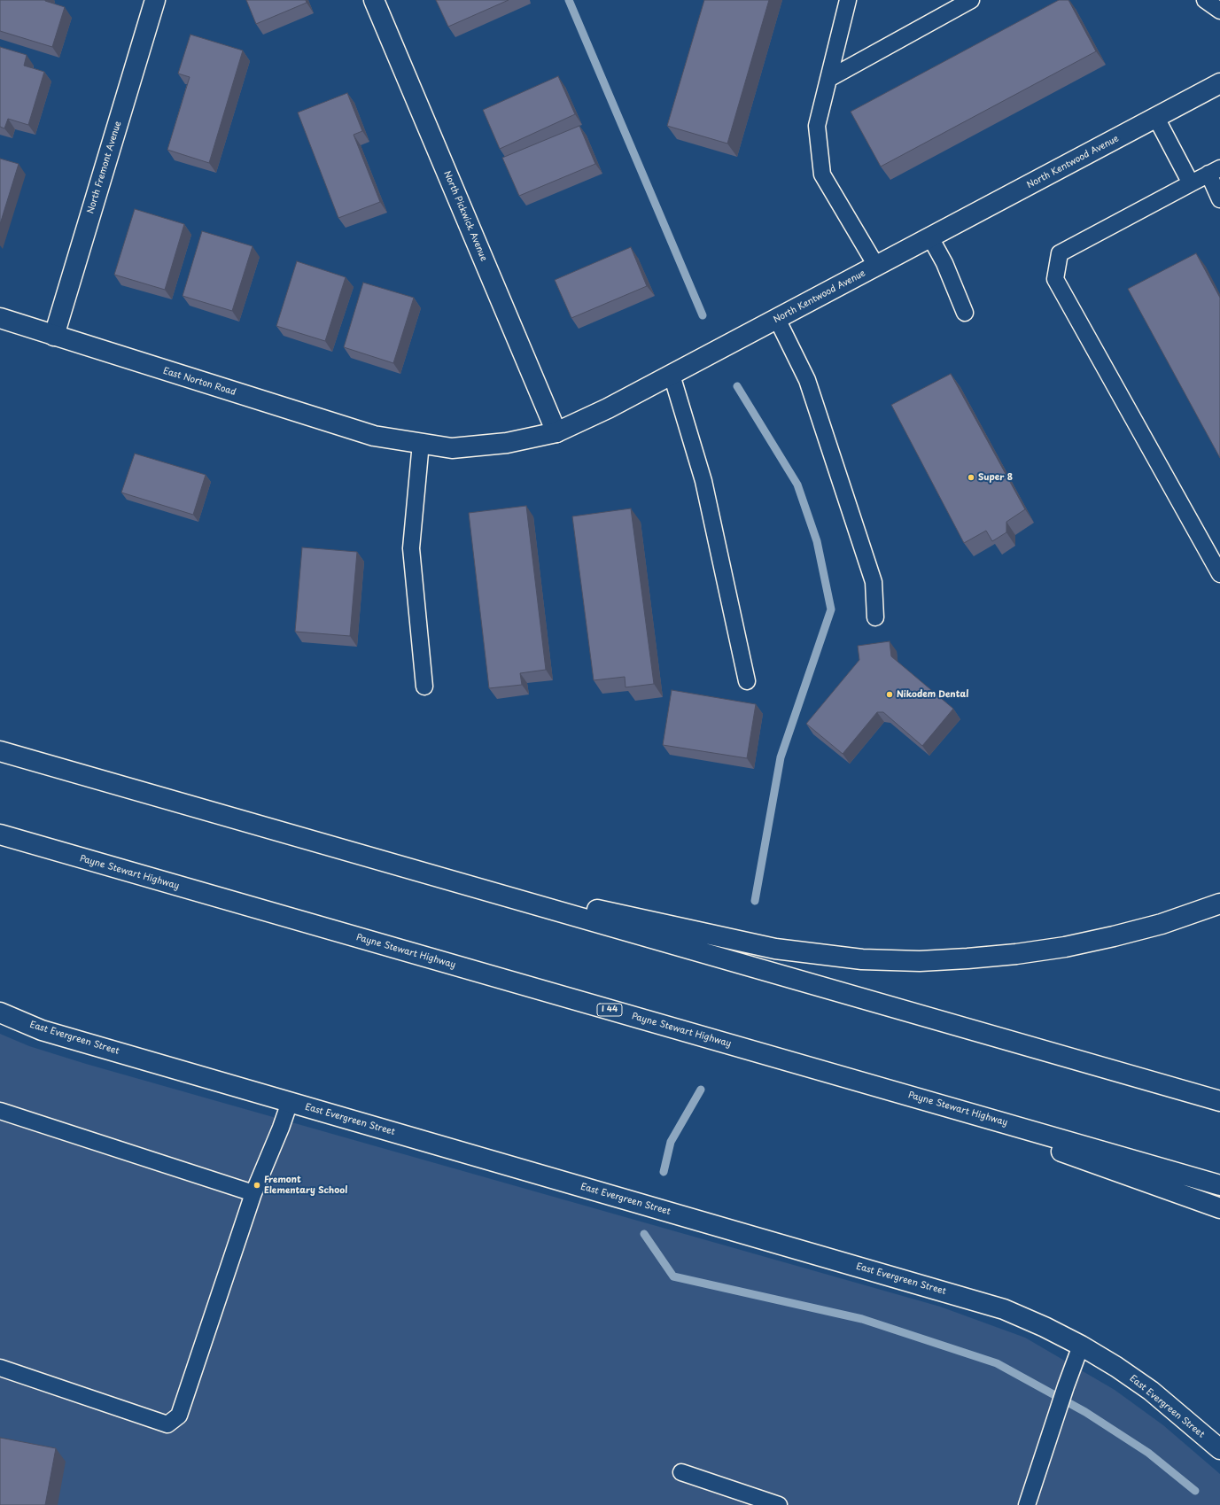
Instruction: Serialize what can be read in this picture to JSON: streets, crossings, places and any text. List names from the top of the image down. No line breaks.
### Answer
{"streets":{"main road":["North Kentwood Avenue","North Fremont Avenue","North Pickwick Avenue","East Norton Road","Payne Stewart Highway","I 44","East Evergreen Street"]},"crossings":[["North Kentwood Avenue","North Pickwick Avenue"],["North Kentwood Avenue","East Norton Road"],["North Fremont Avenue","East Norton Road"]],"places":["Super 8","Nikodem Dental","Fremont Elementary School"]}
